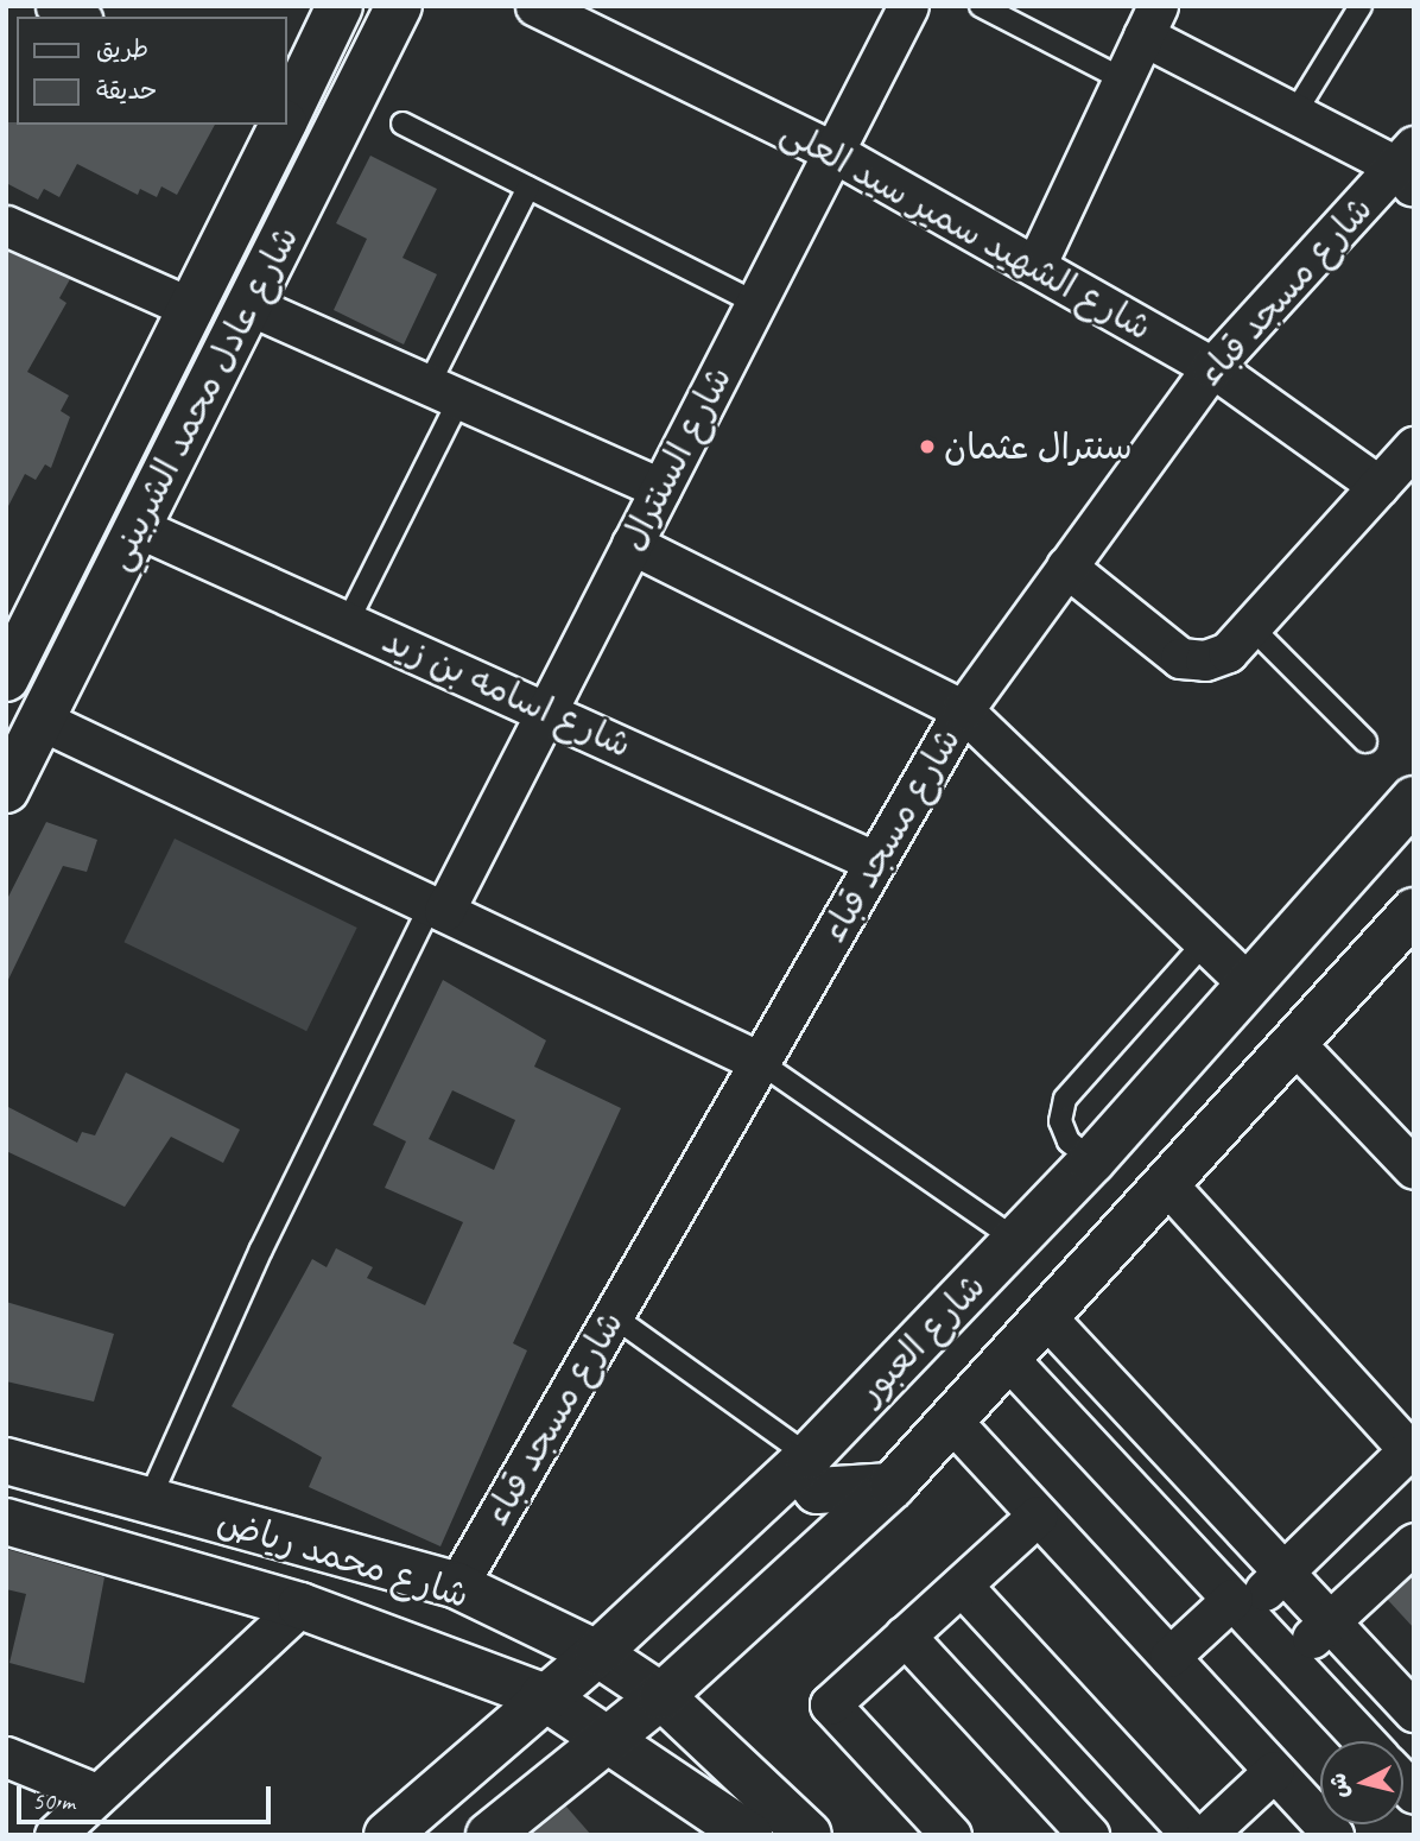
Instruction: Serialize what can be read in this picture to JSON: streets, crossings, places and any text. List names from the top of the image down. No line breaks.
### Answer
{"streets":{"street":["شارع الشهيد سمير سيد العلى","شارع مسجد قباء","شارع عادل محمد الشربيني","شارع السنترال","شارع اسامه بن زيد","شارع العبور","شارع محمد رياض"]},"crossings":[["شارع الشهيد سمير سيد العلى","شارع مسجد قباء"],["شارع الشهيد سمير سيد العلى","شارع السنترال"],["شارع مسجد قباء","شارع اسامه بن زيد"],["شارع مسجد قباء","شارع محمد رياض"],["شارع عادل محمد الشربيني","شارع اسامه بن زيد"],["شارع السنترال","شارع اسامه بن زيد"],["شارع العبور","شارع محمد رياض"]],"places":["سنترال عثمان"],"legend":["طريق","حديقة"],"scale_bar":"50 m","north":"left"}
